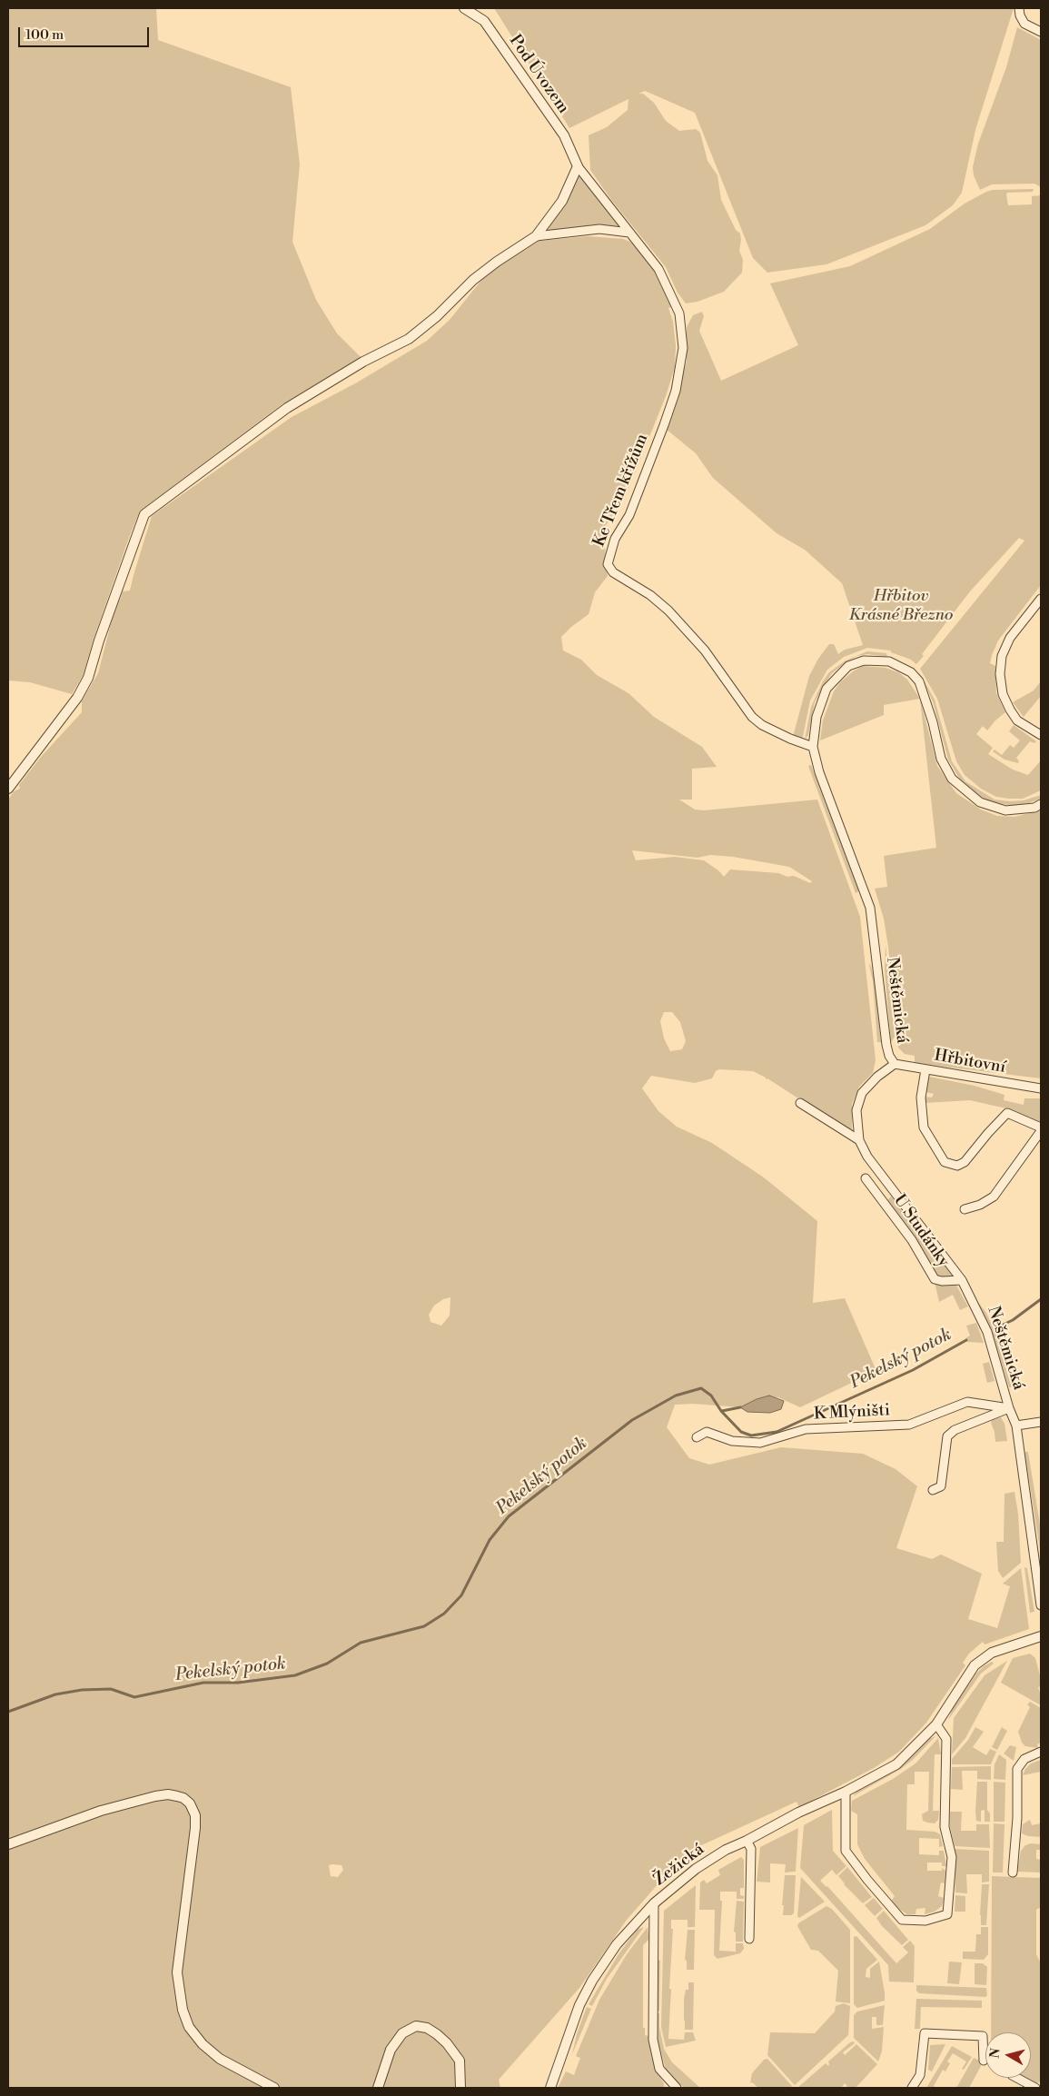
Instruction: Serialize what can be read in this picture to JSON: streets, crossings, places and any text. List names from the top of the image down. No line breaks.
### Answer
{"streets":{"street":["Pod Úvozem","Ke Třem křížům","Neštěmická","Hřbitovní","U Studánky","K Mlýništi","Žežická"]},"crossings":[["Ke Třem křížům","Neštěmická"],["Neštěmická","Hřbitovní"],["Neštěmická","U Studánky"],["Neštěmická","K Mlýništi"]],"water":["Pekelský potok"],"parks":["Hřbitov Krásné Březno"],"scale_bar":"100 m","north":"left"}
